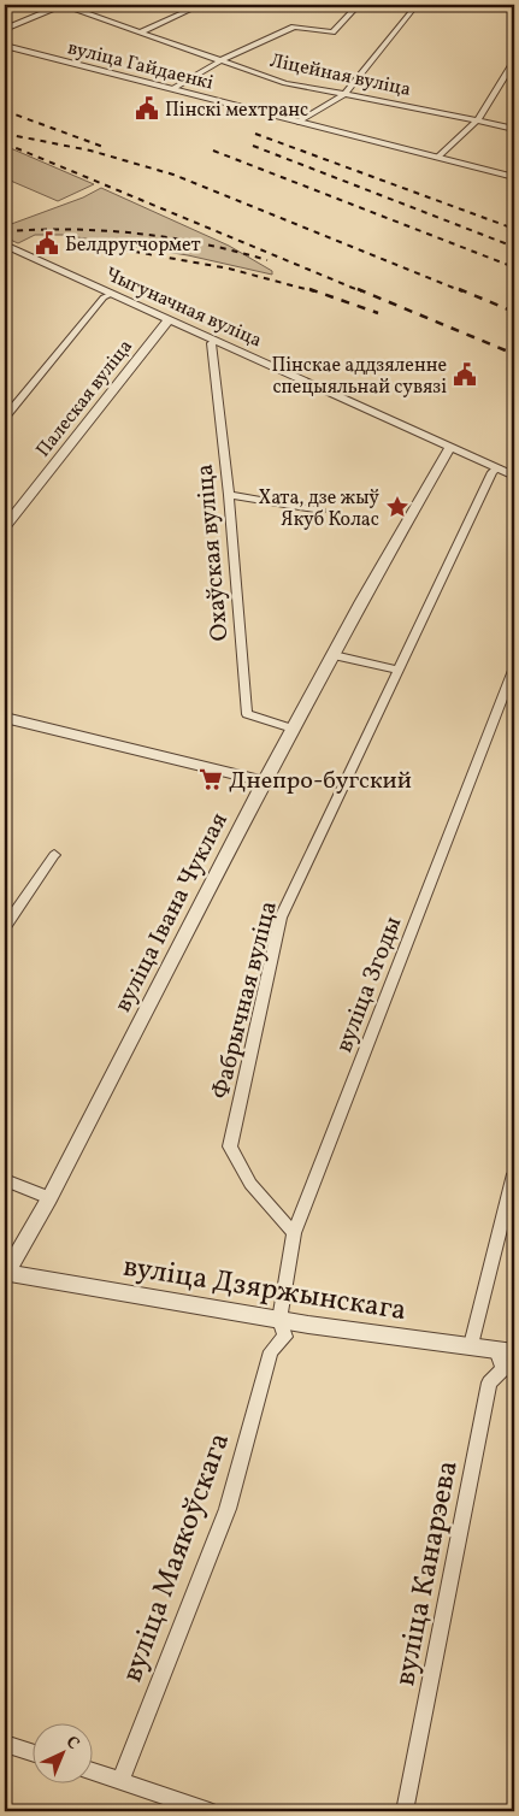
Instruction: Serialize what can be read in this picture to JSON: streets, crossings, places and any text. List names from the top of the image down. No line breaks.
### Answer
{"streets":{"street":["вуліца Гайдаенкі","Ліцейная вуліца","Чыгуначная вуліца","Палеская вуліца","Охаўская вуліца","вуліца Івана Чуклая","вуліца Згоды","Фабрычная вуліца","вуліца Дзяржынскага","вуліца Маякоўскага","вуліца Канарэева"]},"crossings":[["Чыгуначная вуліца","Палеская вуліца"],["Чыгуначная вуліца","Охаўская вуліца"],["Чыгуначная вуліца","вуліца Івана Чуклая"],["Чыгуначная вуліца","Фабрычная вуліца"],["Охаўская вуліца","вуліца Івана Чуклая"],["вуліца Івана Чуклая","вуліца Дзяржынскага"],["вуліца Згоды","Фабрычная вуліца"],["вуліца Згоды","вуліца Дзяржынскага"],["вуліца Згоды","вуліца Маякоўскага"],["вуліца Дзяржынскага","вуліца Маякоўскага"],["вуліца Дзяржынскага","вуліца Канарэева"]],"places":{"public building":["Пінскі мехтранс","Белдругчормет","Пінскае аддзяленне спецыяльнай сувязі"],"place":["Хата, дзе жыў Якуб Колас"],"supermarket":["Днепро-бугский"]},"north":"top right"}
